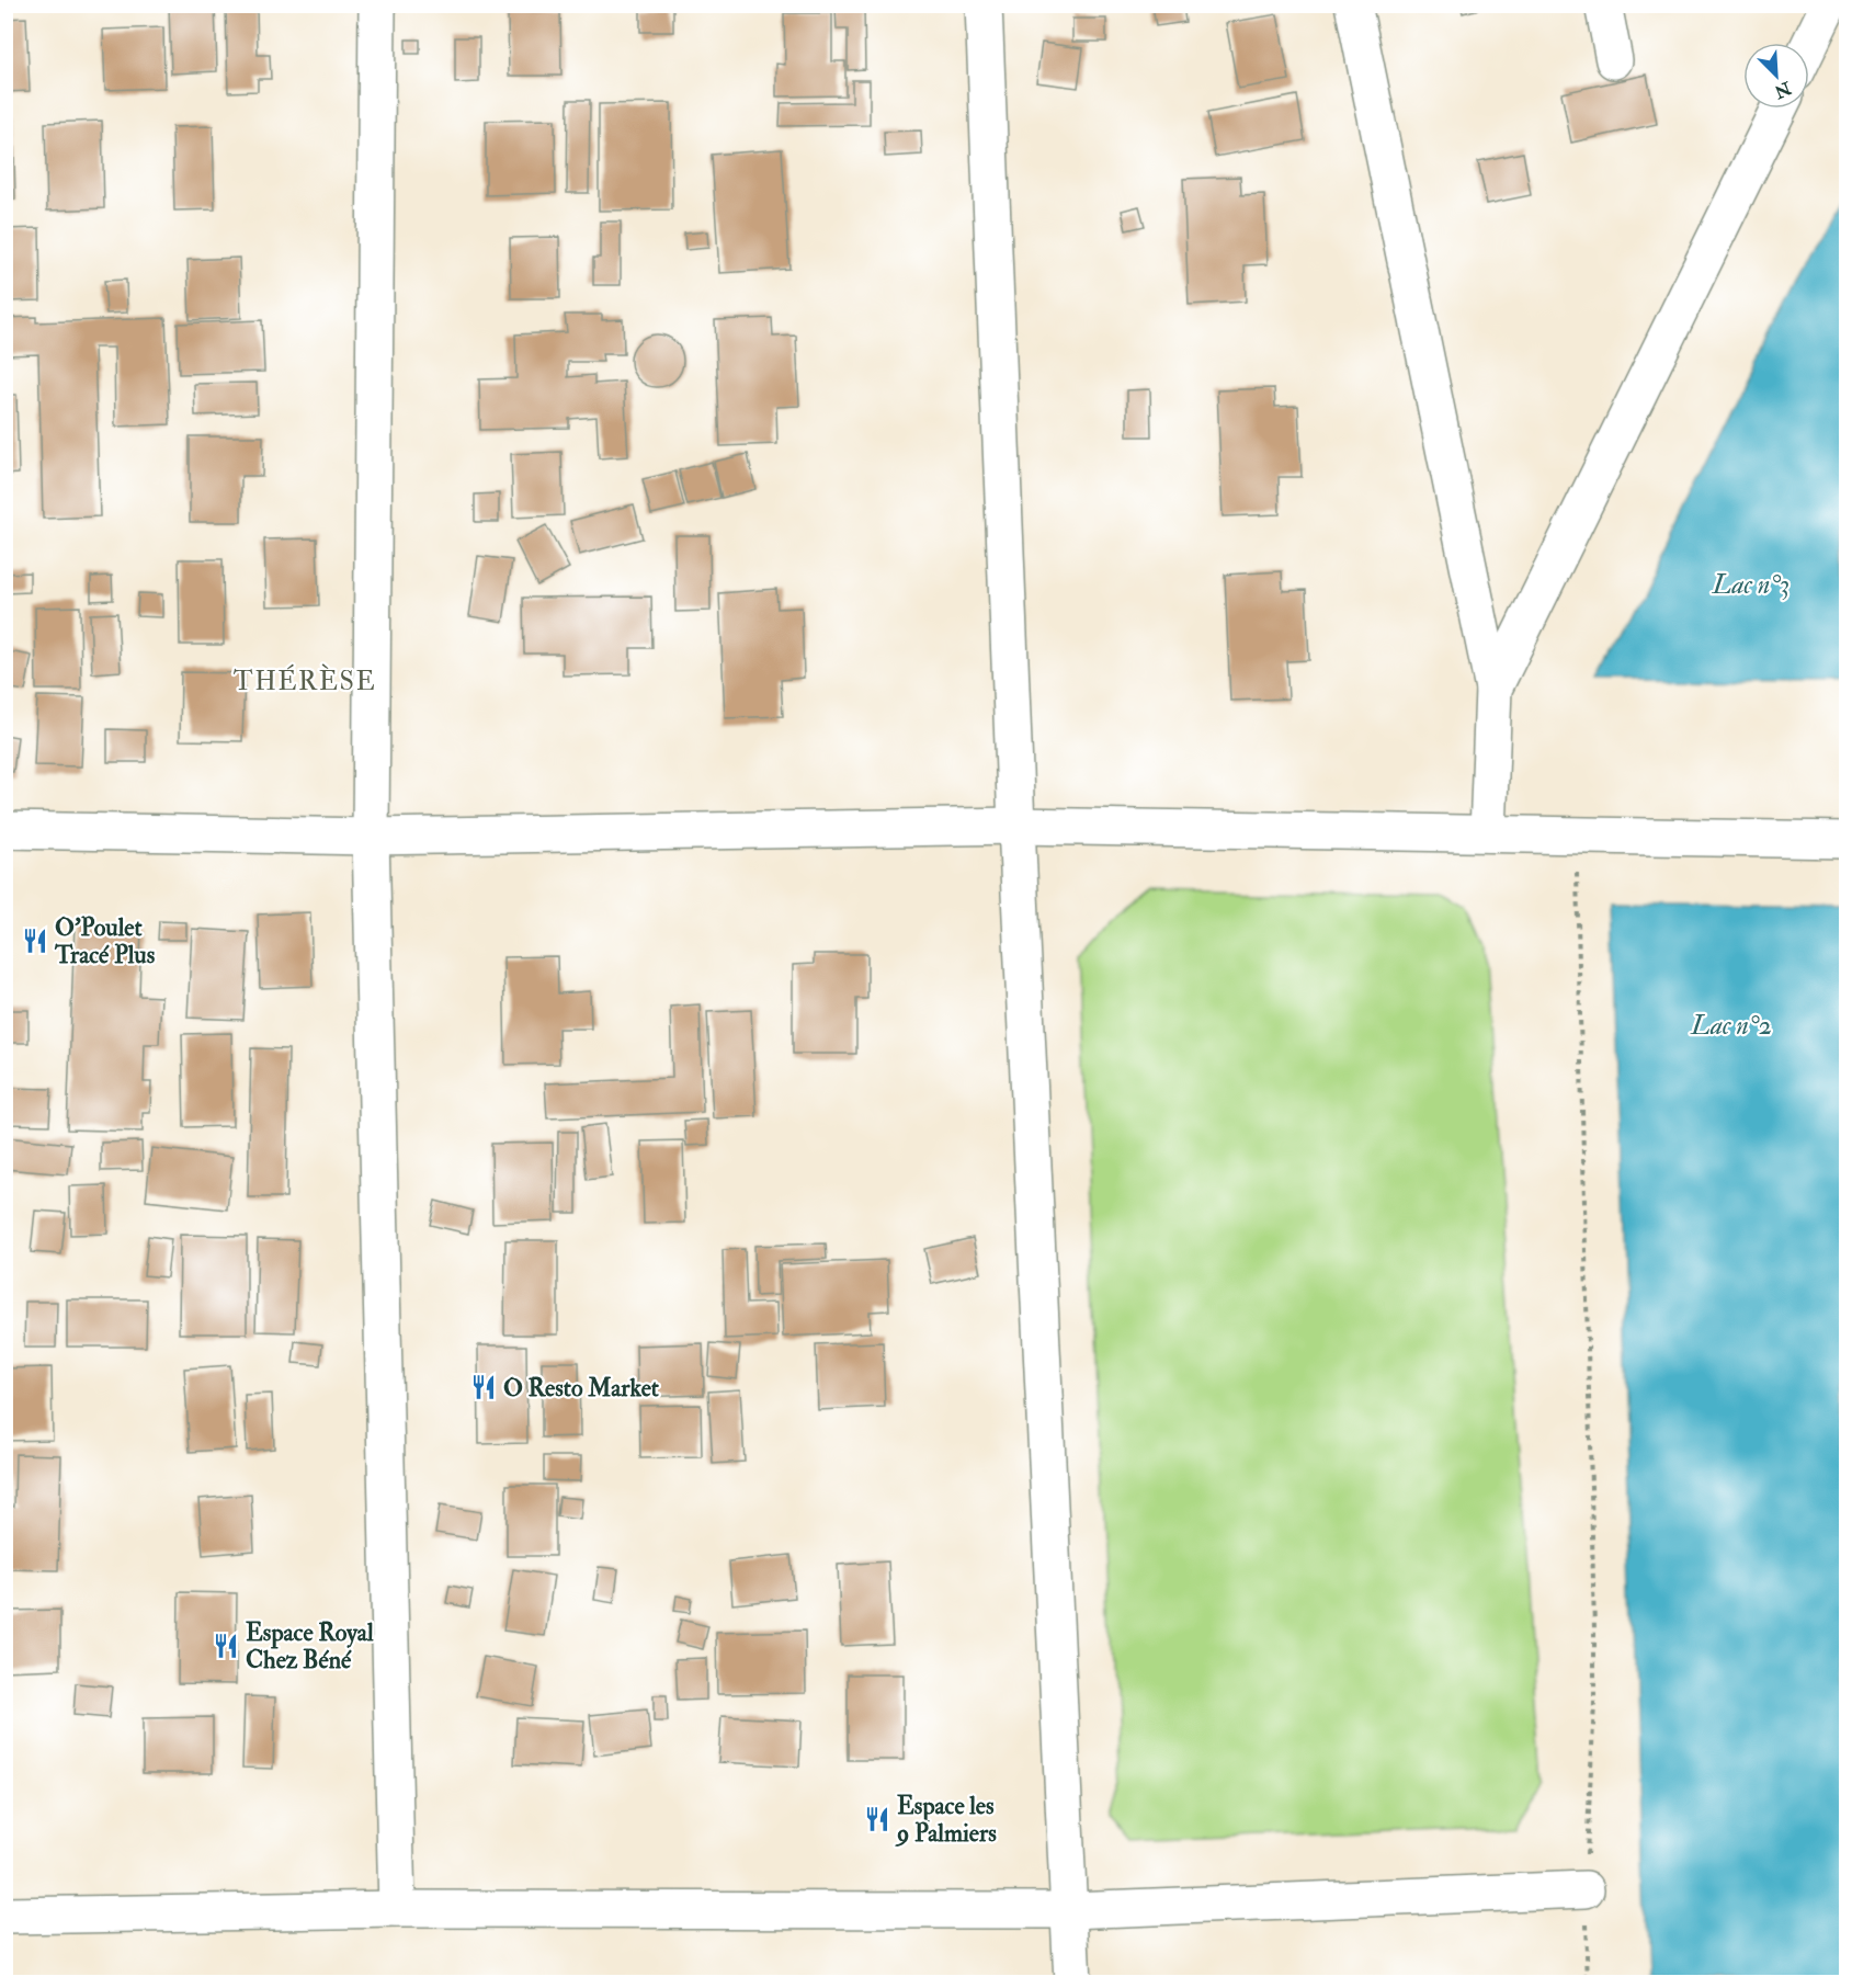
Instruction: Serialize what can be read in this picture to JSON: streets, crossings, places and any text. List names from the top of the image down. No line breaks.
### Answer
{"districts":["THÉRÈSE"],"water":["Lac n°3","Lac n°2"],"places":{"restaurant":["O'Poulet Tracé Plus","O Resto Market","Espace Royal Chez Béné","Espace les 9 Palmiers"]},"north":"bottom right"}
